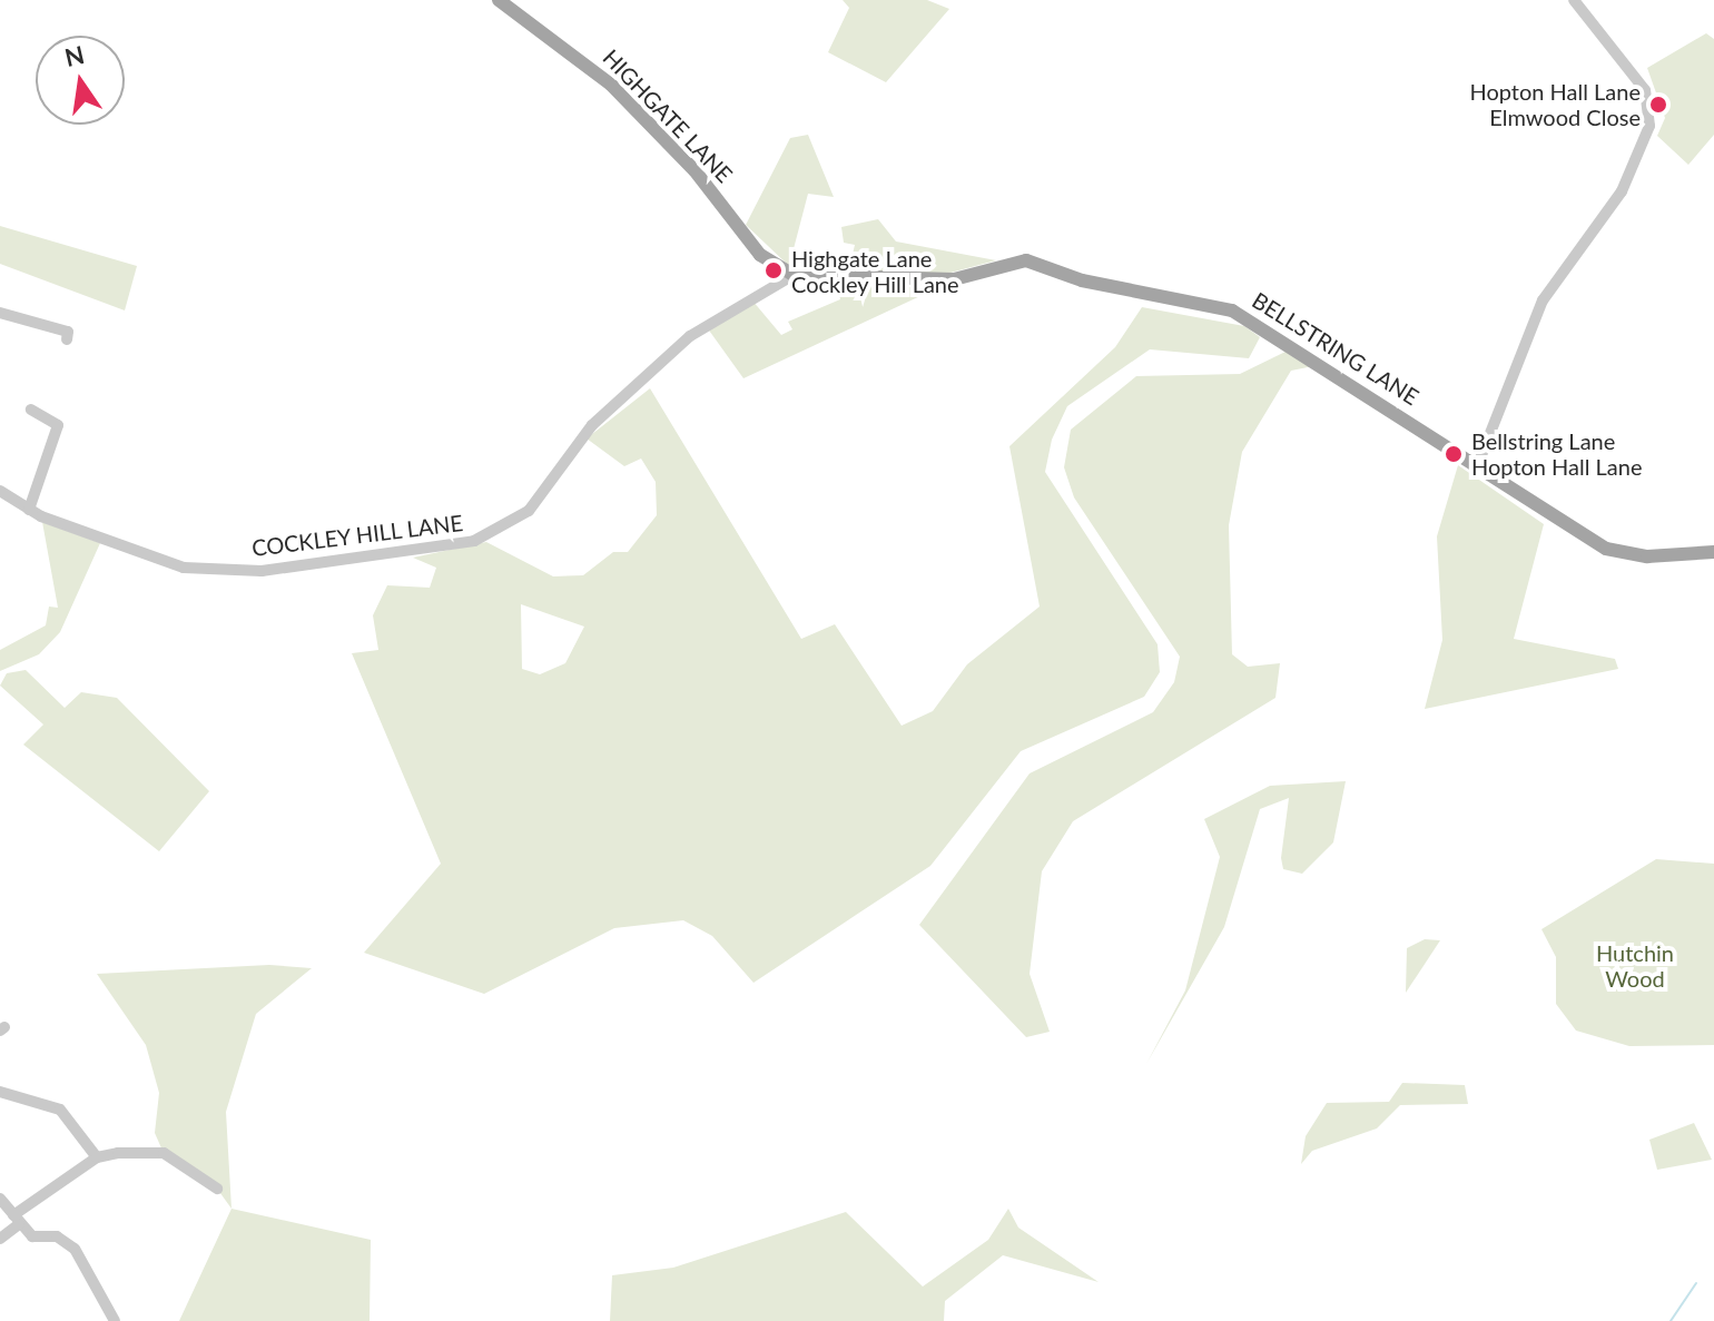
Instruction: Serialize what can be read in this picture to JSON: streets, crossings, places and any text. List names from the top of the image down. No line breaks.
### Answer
{"streets":{"main road":["HIGHGATE LANE","BELLSTRING LANE"],"street":["COCKLEY HILL LANE"]},"crossings":[["HIGHGATE LANE","BELLSTRING LANE"],["HIGHGATE LANE","COCKLEY HILL LANE"],["BELLSTRING LANE","COCKLEY HILL LANE"]],"parks":["Hutchin Wood"],"places":["Hopton Hall Lane Elmwood Close","Highgate Lane Cockley Hill Lane","Bellstring Lane Hopton Hall Lane"],"north":"top"}
